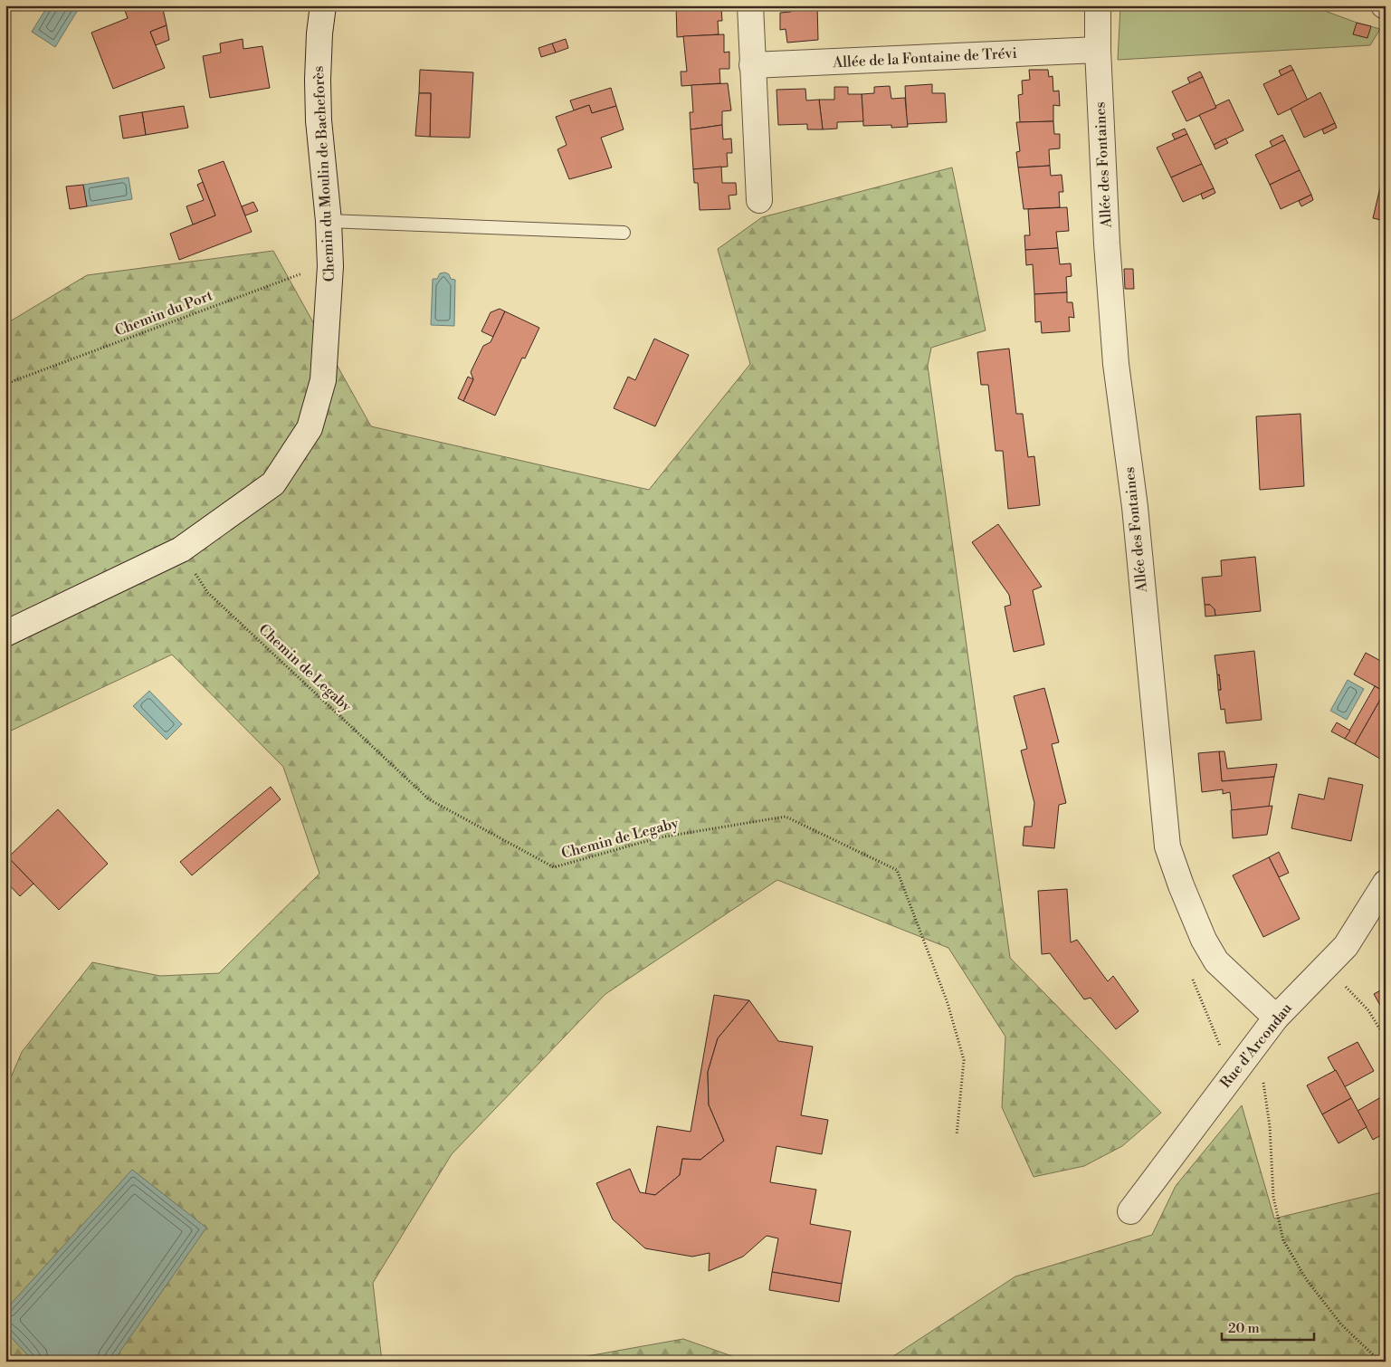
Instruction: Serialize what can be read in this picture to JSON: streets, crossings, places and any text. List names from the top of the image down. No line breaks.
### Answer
{"streets":{"street":["Allée de la Fontaine de Trévi","Allée des Fontaines","Chemin du Moulin de Bacheforès","Rue d'Arcondau"],"path":["Chemin du Port","Chemin de Legaby"]},"crossings":[["Allée de la Fontaine de Trévi","Allée des Fontaines"],["Allée des Fontaines","Rue d'Arcondau"],["Chemin du Moulin de Bacheforès","Chemin du Port"],["Chemin du Moulin de Bacheforès","Chemin de Legaby"]],"scale_bar":"20 m"}
